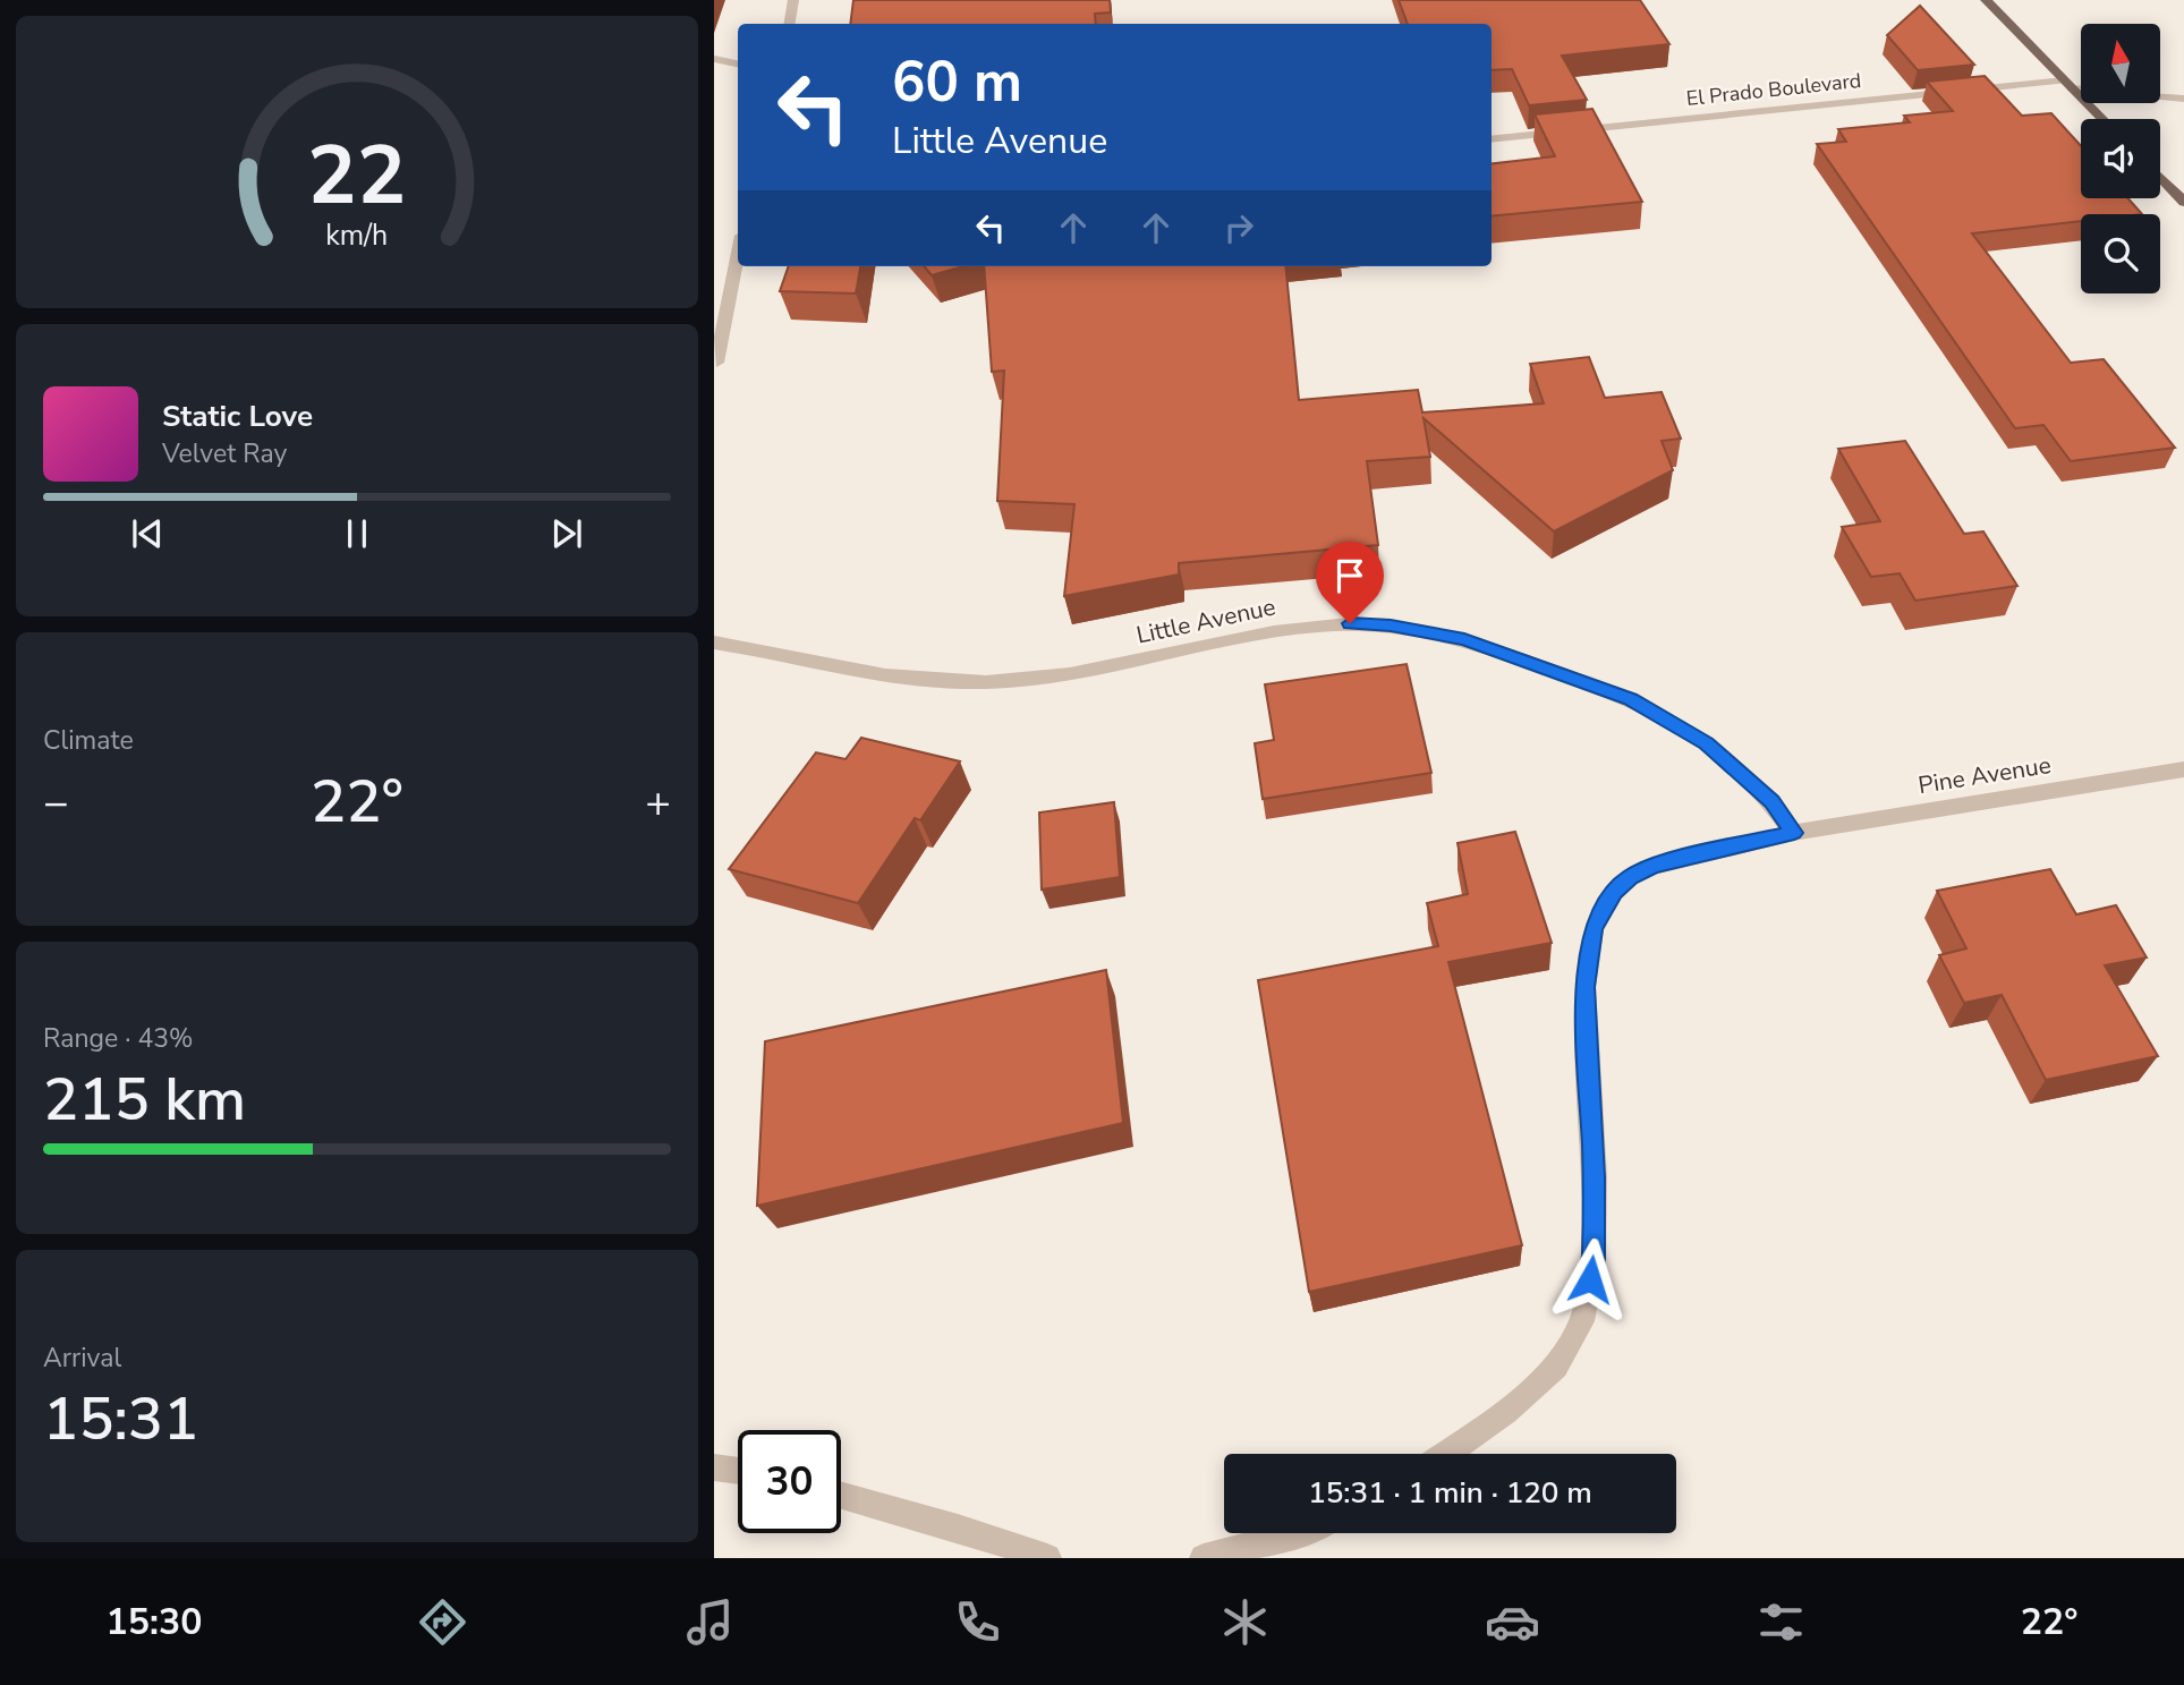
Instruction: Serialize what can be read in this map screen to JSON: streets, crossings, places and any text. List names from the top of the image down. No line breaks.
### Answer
{"streets":{"street":["El Prado Boulevard","Little Avenue","Pine Avenue"]},"crossings":[["Little Avenue","Pine Avenue"]],"north":"top","page":{"turn":["60 m","Little Avenue"],"song":["Static Love","Velvet Ray"],"tile":["Climate",["Range · 43%","215 km"],["Arrival","15:31"]],"heat":["−","22°","+"],"limit":"30","trip":"15:31 · 1 min · 120 m","tabs":["15:30","22°"],"gauge":["22","km/h"]}}
